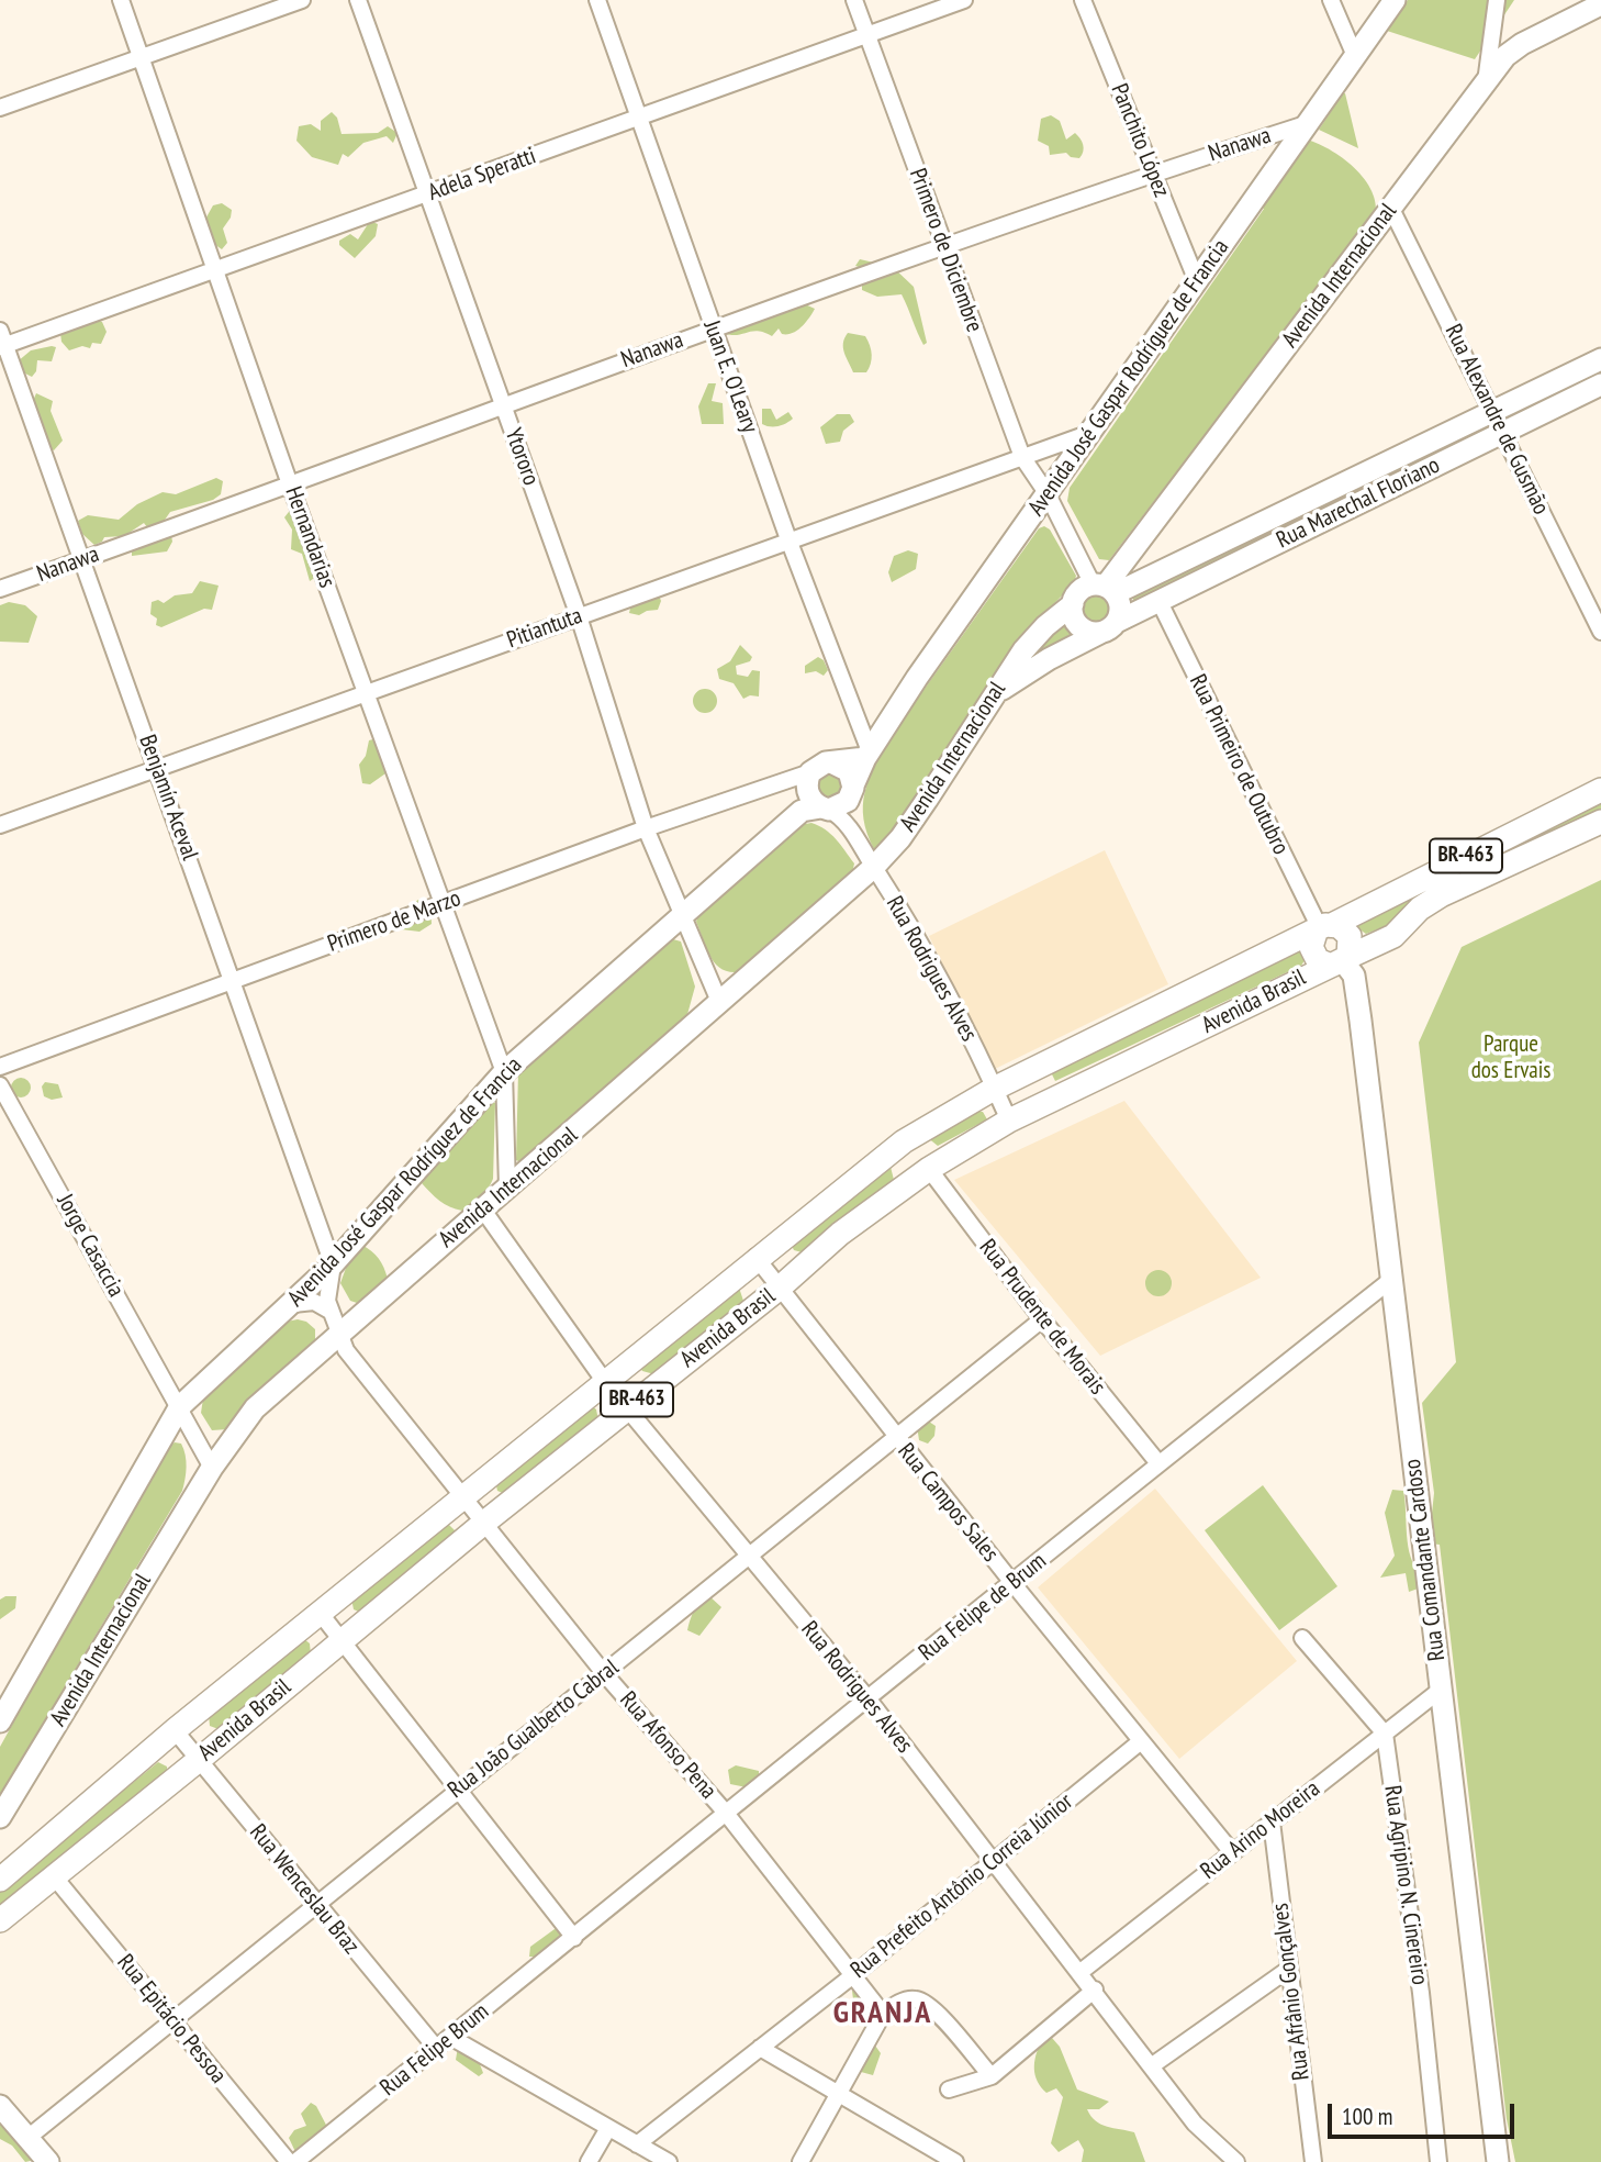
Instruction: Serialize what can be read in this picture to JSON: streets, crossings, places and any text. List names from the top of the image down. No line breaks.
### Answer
{"streets":{"main road":["Avenida Internacional","Avenida José Gaspar Rodríguez de Francia","Rua Marechal Floriano","BR-463","Avenida Brasil","Rua Comandante Cardoso"],"street":["Panchito López","Nanawa","Adela Speratti","Primero de Diciembre","Juan E. O'Leary","Rua Alexandre de Gusmão","Ytororo","Hernandarias","Pitiantuta","Rua Primeiro de Outubro","Benjamín Aceval","Primero de Marzo","Rua Rodrigues Alves","Jorge Casaccia","Rua Prudente de Morais","Rua Campos Sales","Rua Felipe de Brum","Rua João Gualberto Cabral","Rua Afonso Pena","Rua Arino Moreira","Rua Agripino N. Cinereiro","Rua Prefeito Antônio Correia Júnior","Rua Wenceslau Braz","Rua Afrânio Gonçalves","Rua Epitácio Pessoa","Rua Felipe Brum"]},"crossings":[["Panchito López","Nanawa"],["Panchito López","Avenida José Gaspar Rodríguez de Francia"],["Nanawa","Primero de Diciembre"],["Nanawa","Juan E. O'Leary"],["Nanawa","Avenida José Gaspar Rodríguez de Francia"],["Nanawa","Ytororo"],["Nanawa","Hernandarias"],["Nanawa","Benjamín Aceval"],["Adela Speratti","Primero de Diciembre"],["Adela Speratti","Juan E. O'Leary"],["Adela Speratti","Ytororo"],["Adela Speratti","Hernandarias"],["Adela Speratti","Benjamín Aceval"],["Primero de Diciembre","Avenida Internacional"],["Primero de Diciembre","Avenida José Gaspar Rodríguez de Francia"],["Primero de Diciembre","Rua Marechal Floriano"],["Primero de Diciembre","Pitiantuta"],["Avenida Internacional","Rua Alexandre de Gusmão"],["Avenida Internacional","Ytororo"],["Avenida Internacional","Rua Marechal Floriano"],["Avenida Internacional","Hernandarias"],["Avenida Internacional","Rua Rodrigues Alves"],["Avenida Internacional","Jorge Casaccia"],["Avenida Internacional","Rua Afonso Pena"],["Juan E. O'Leary","Avenida José Gaspar Rodríguez de Francia"],["Juan E. O'Leary","Pitiantuta"],["Avenida José Gaspar Rodríguez de Francia","Ytororo"],["Avenida José Gaspar Rodríguez de Francia","Hernandarias"],["Avenida José Gaspar Rodríguez de Francia","Pitiantuta"],["Avenida José Gaspar Rodríguez de Francia","Benjamín Aceval"],["Avenida José Gaspar Rodríguez de Francia","Primero de Marzo"],["Avenida José Gaspar Rodríguez de Francia","Rua Rodrigues Alves"],["Avenida José Gaspar Rodríguez de Francia","Jorge Casaccia"],["Rua Alexandre de Gusmão","Rua Marechal Floriano"],["Ytororo","Pitiantuta"],["Ytororo","Primero de Marzo"],["Rua Marechal Floriano","Rua Primeiro de Outubro"],["Hernandarias","Pitiantuta"],["Hernandarias","Primero de Marzo"],["Pitiantuta","Benjamín Aceval"],["Rua Primeiro de Outubro","Avenida Brasil"],["Benjamín Aceval","Primero de Marzo"],["Primero de Marzo","Rua Rodrigues Alves"],["Rua Rodrigues Alves","Avenida Brasil"],["Rua Rodrigues Alves","Rua Felipe de Brum"],["Rua Rodrigues Alves","Rua João Gualberto Cabral"],["Rua Rodrigues Alves","Rua Arino Moreira"],["Rua Rodrigues Alves","Rua Prefeito Antônio Correia Júnior"],["Avenida Brasil","Rua Prudente de Morais"],["Avenida Brasil","Rua Campos Sales"],["Avenida Brasil","Rua Comandante Cardoso"],["Avenida Brasil","Rua Afonso Pena"],["Avenida Brasil","Rua Wenceslau Braz"],["Avenida Brasil","Rua Epitácio Pessoa"],["Rua Prudente de Morais","Rua Felipe de Brum"],["Rua Prudente de Morais","Rua João Gualberto Cabral"],["Rua Campos Sales","Rua Felipe de Brum"],["Rua Campos Sales","Rua João Gualberto Cabral"],["Rua Campos Sales","Rua Arino Moreira"],["Rua Campos Sales","Rua Prefeito Antônio Correia Júnior"],["Rua Comandante Cardoso","Rua Felipe de Brum"],["Rua Comandante Cardoso","Rua Arino Moreira"],["Rua Felipe de Brum","Rua Afonso Pena"],["Rua Felipe de Brum","Rua Felipe Brum"],["Rua João Gualberto Cabral","Rua Afonso Pena"],["Rua João Gualberto Cabral","Rua Wenceslau Braz"],["Rua João Gualberto Cabral","Rua Epitácio Pessoa"],["Rua Afonso Pena","Rua Prefeito Antônio Correia Júnior"],["Rua Arino Moreira","Rua Agripino N. Cinereiro"],["Rua Arino Moreira","Rua Afrânio Gonçalves"],["Rua Wenceslau Braz","Rua Felipe Brum"]],"districts":["GRANJA"],"parks":["Parque dos Ervais"],"scale_bar":"100 m"}
